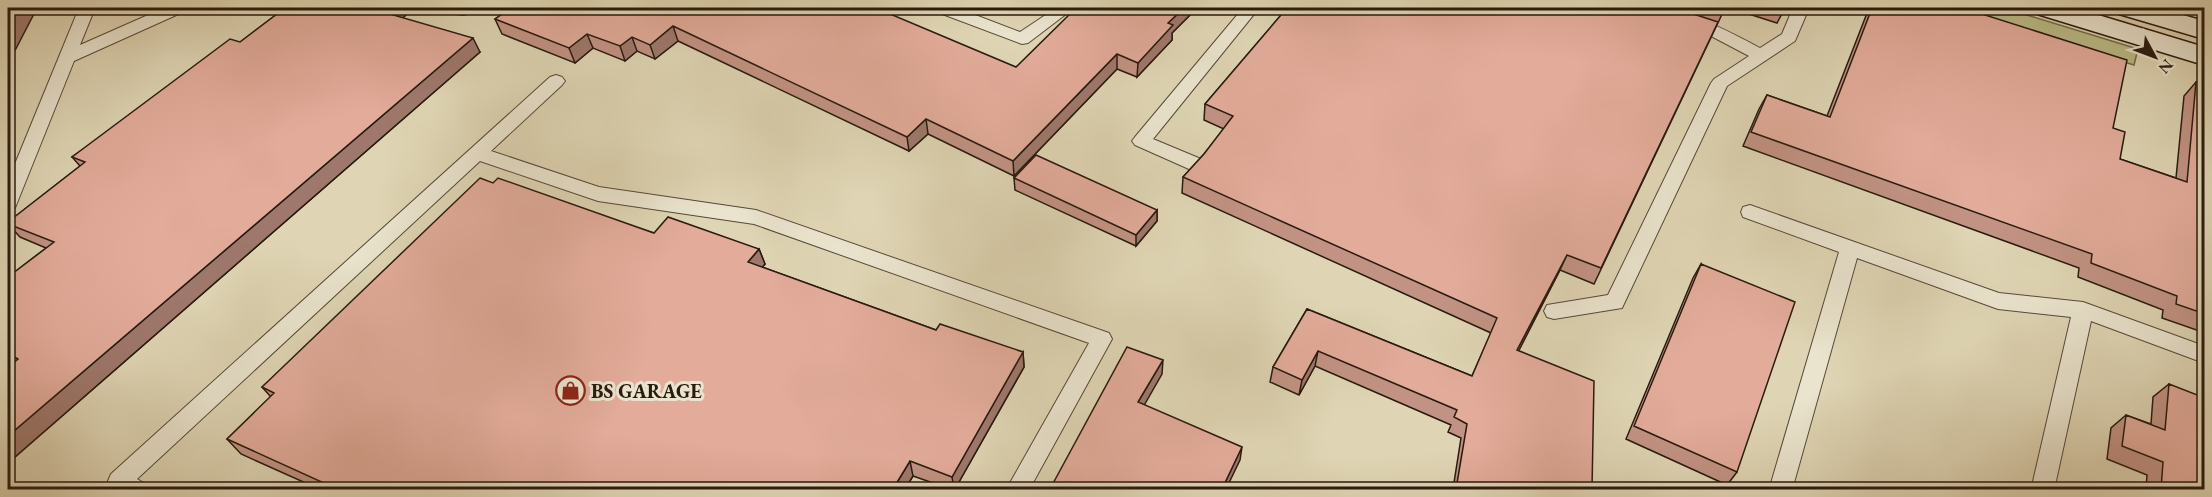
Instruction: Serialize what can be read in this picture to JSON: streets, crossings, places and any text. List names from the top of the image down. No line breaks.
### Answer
{"places":{"shop":["BS GARAGE"]},"north":"bottom right"}
